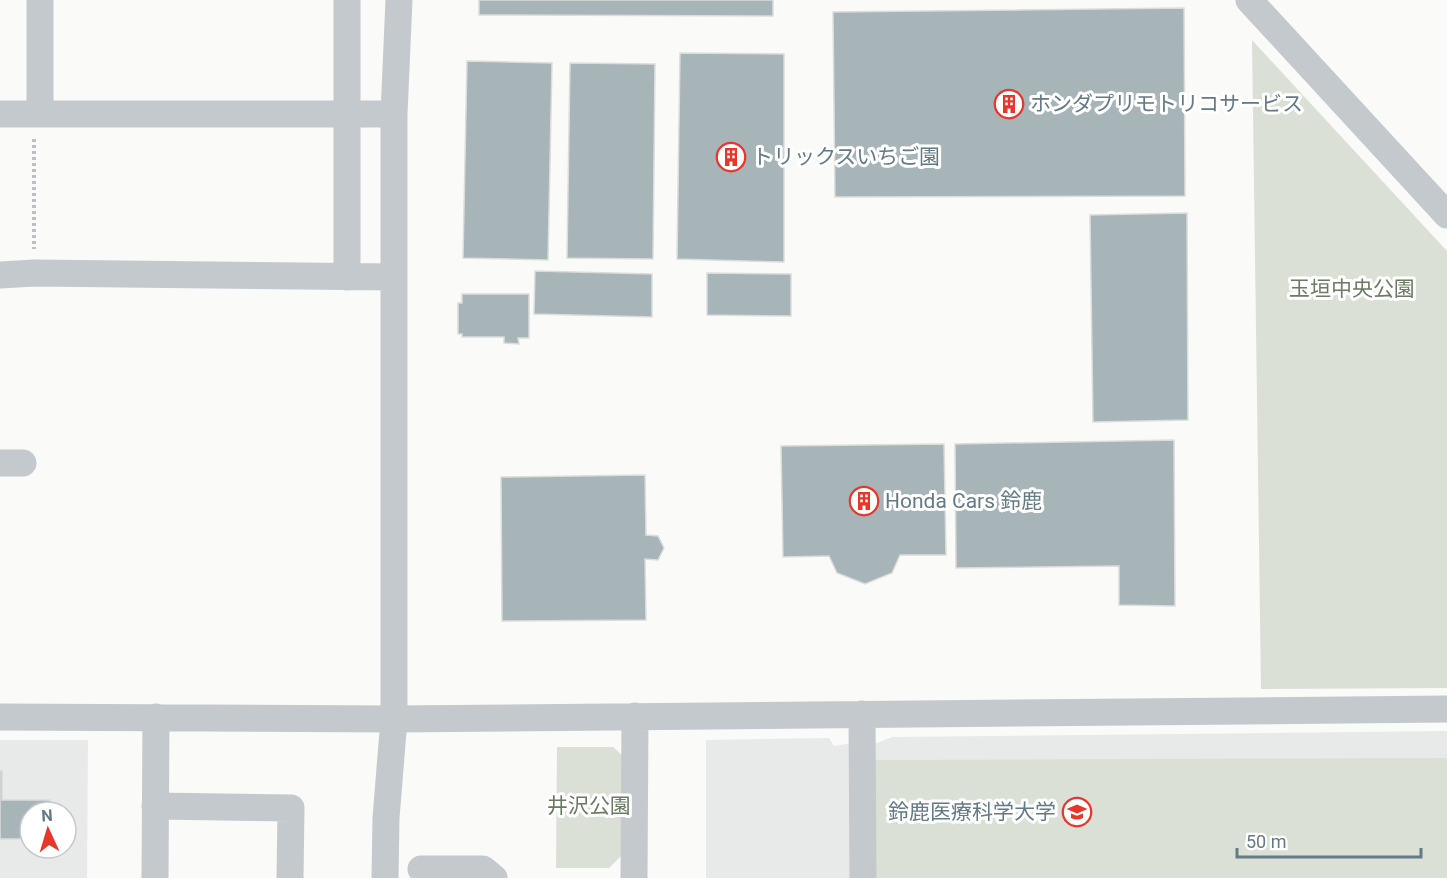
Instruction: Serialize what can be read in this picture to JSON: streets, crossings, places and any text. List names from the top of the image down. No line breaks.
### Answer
{"parks":["玉垣中央公園","井沢公園"],"places":{"building":["ホンダプリモトリコサービス","トリックスいちご園","Honda Cars 鈴鹿"],"school or university":["鈴鹿医療科学大学"]},"scale_bar":"50 m","north":"top"}
